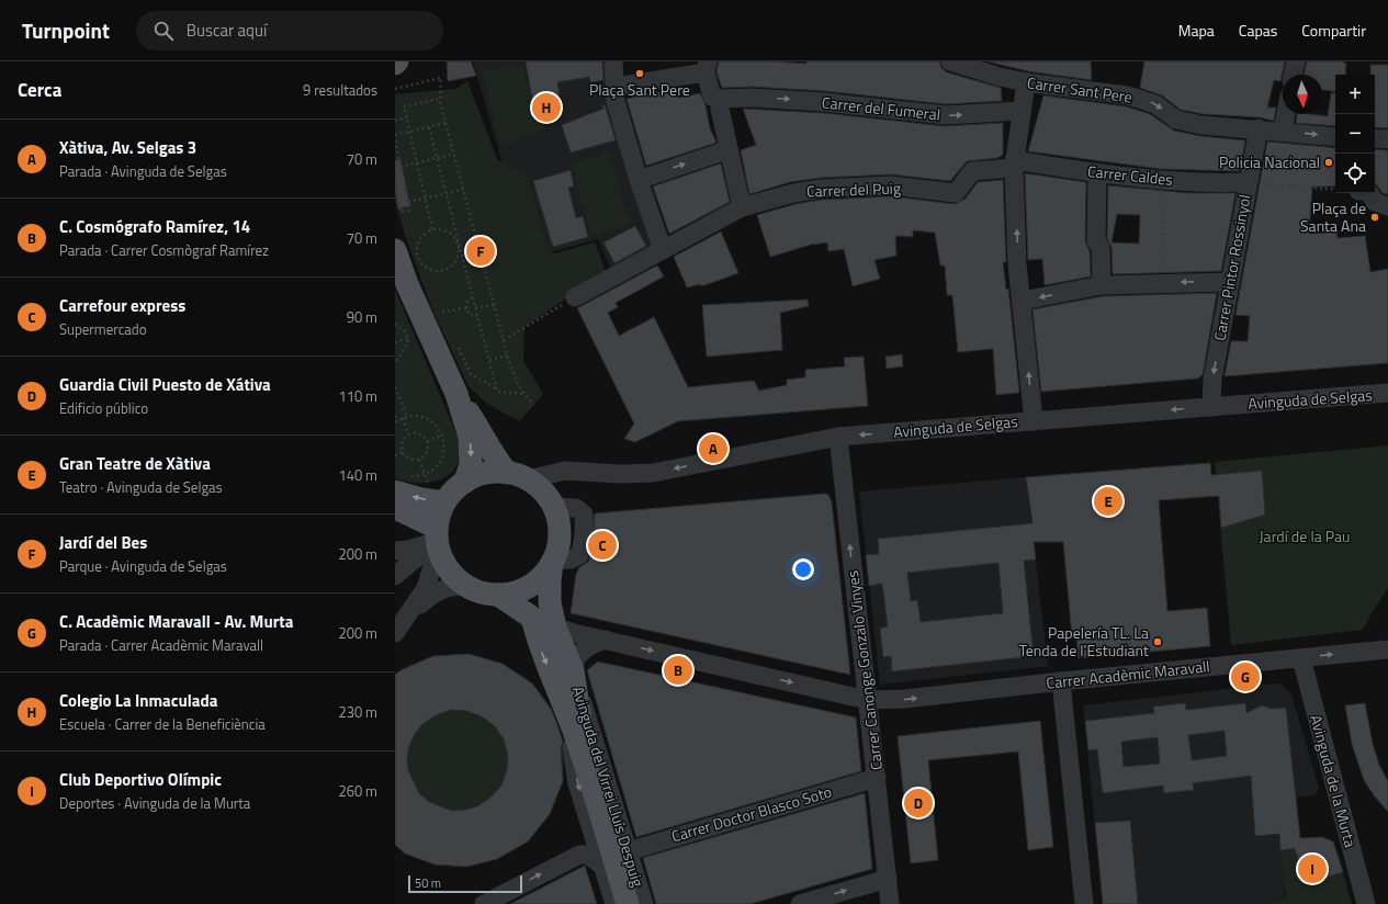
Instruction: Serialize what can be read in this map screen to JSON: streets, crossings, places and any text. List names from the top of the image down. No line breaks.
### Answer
{"streets":{"main road":["Avinguda del Virrei Lluís Despuig"],"street":["Carrer Sant Pere","Carrer del Fumeral","Carrer Caldes","Carrer del Puig","Carrer Pintor Rossinyol","Avinguda de Selgas","Carrer Canonge Gonzalo Vinyes","Carrer Acadèmic Maravall","Avinguda de la Murta","Carrer Doctor Blasco Soto"]},"crossings":[["Carrer Sant Pere","Carrer Pintor Rossinyol"],["Carrer Caldes","Carrer del Puig"],["Carrer Caldes","Carrer Pintor Rossinyol"],["Carrer Pintor Rossinyol","Avinguda de Selgas"],["Avinguda de Selgas","Carrer Canonge Gonzalo Vinyes"],["Avinguda de Selgas","Avinguda del Virrei Lluís Despuig"],["Carrer Canonge Gonzalo Vinyes","Carrer Acadèmic Maravall"],["Carrer Canonge Gonzalo Vinyes","Carrer Doctor Blasco Soto"],["Carrer Acadèmic Maravall","Avinguda de la Murta"],["Carrer Acadèmic Maravall","Avinguda del Virrei Lluís Despuig"],["Avinguda del Virrei Lluís Despuig","Carrer Doctor Blasco Soto"]],"one_way":["Carrer del Fumeral","Carrer Pintor Rossinyol","Avinguda de Selgas","Carrer Canonge Gonzalo Vinyes","Carrer Acadèmic Maravall"],"parks":["Jardí de la Pau"],"places":["Plaça Sant Pere","Policia Nacional","Plaça de Santa Ana","Papelería TL. La Tenda de l'Estudiant"],"scale_bar":"50 m","north":"bottom","page":{"header":"Turnpoint","search":"Buscar aquí","nav":["Mapa","Capas","Compartir"],"heading":["Cerca","9 resultados"],"map_buttons":["+","−"],"pins":["H","F","A","E","C","B","G","D","I"],"list":[{"mark":"A","name":"Xàtiva, Av. Selgas 3","note":"Parada · Avinguda de Selgas","value":"70 m"},{"mark":"B","name":"C. Cosmógrafo Ramírez, 14","note":"Parada · Carrer Cosmògraf Ramírez","value":"70 m"},{"mark":"C","name":"Carrefour express","note":"Supermercado","value":"90 m"},{"mark":"D","name":"Guardia Civil Puesto de Xátiva","note":"Edificio público","value":"110 m"},{"mark":"E","name":"Gran Teatre de Xàtiva","note":"Teatro · Avinguda de Selgas","value":"140 m"},{"mark":"F","name":"Jardí del Bes","note":"Parque · Avinguda de Selgas","value":"200 m"},{"mark":"G","name":"C. Acadèmic Maravall - Av. Murta","note":"Parada · Carrer Acadèmic Maravall","value":"200 m"},{"mark":"H","name":"Colegio La Inmaculada","note":"Escuela · Carrer de la Beneficiència","value":"230 m"},{"mark":"I","name":"Club Deportivo Olímpic","note":"Deportes · Avinguda de la Murta","value":"260 m"}],"scale":"50 m"}}
